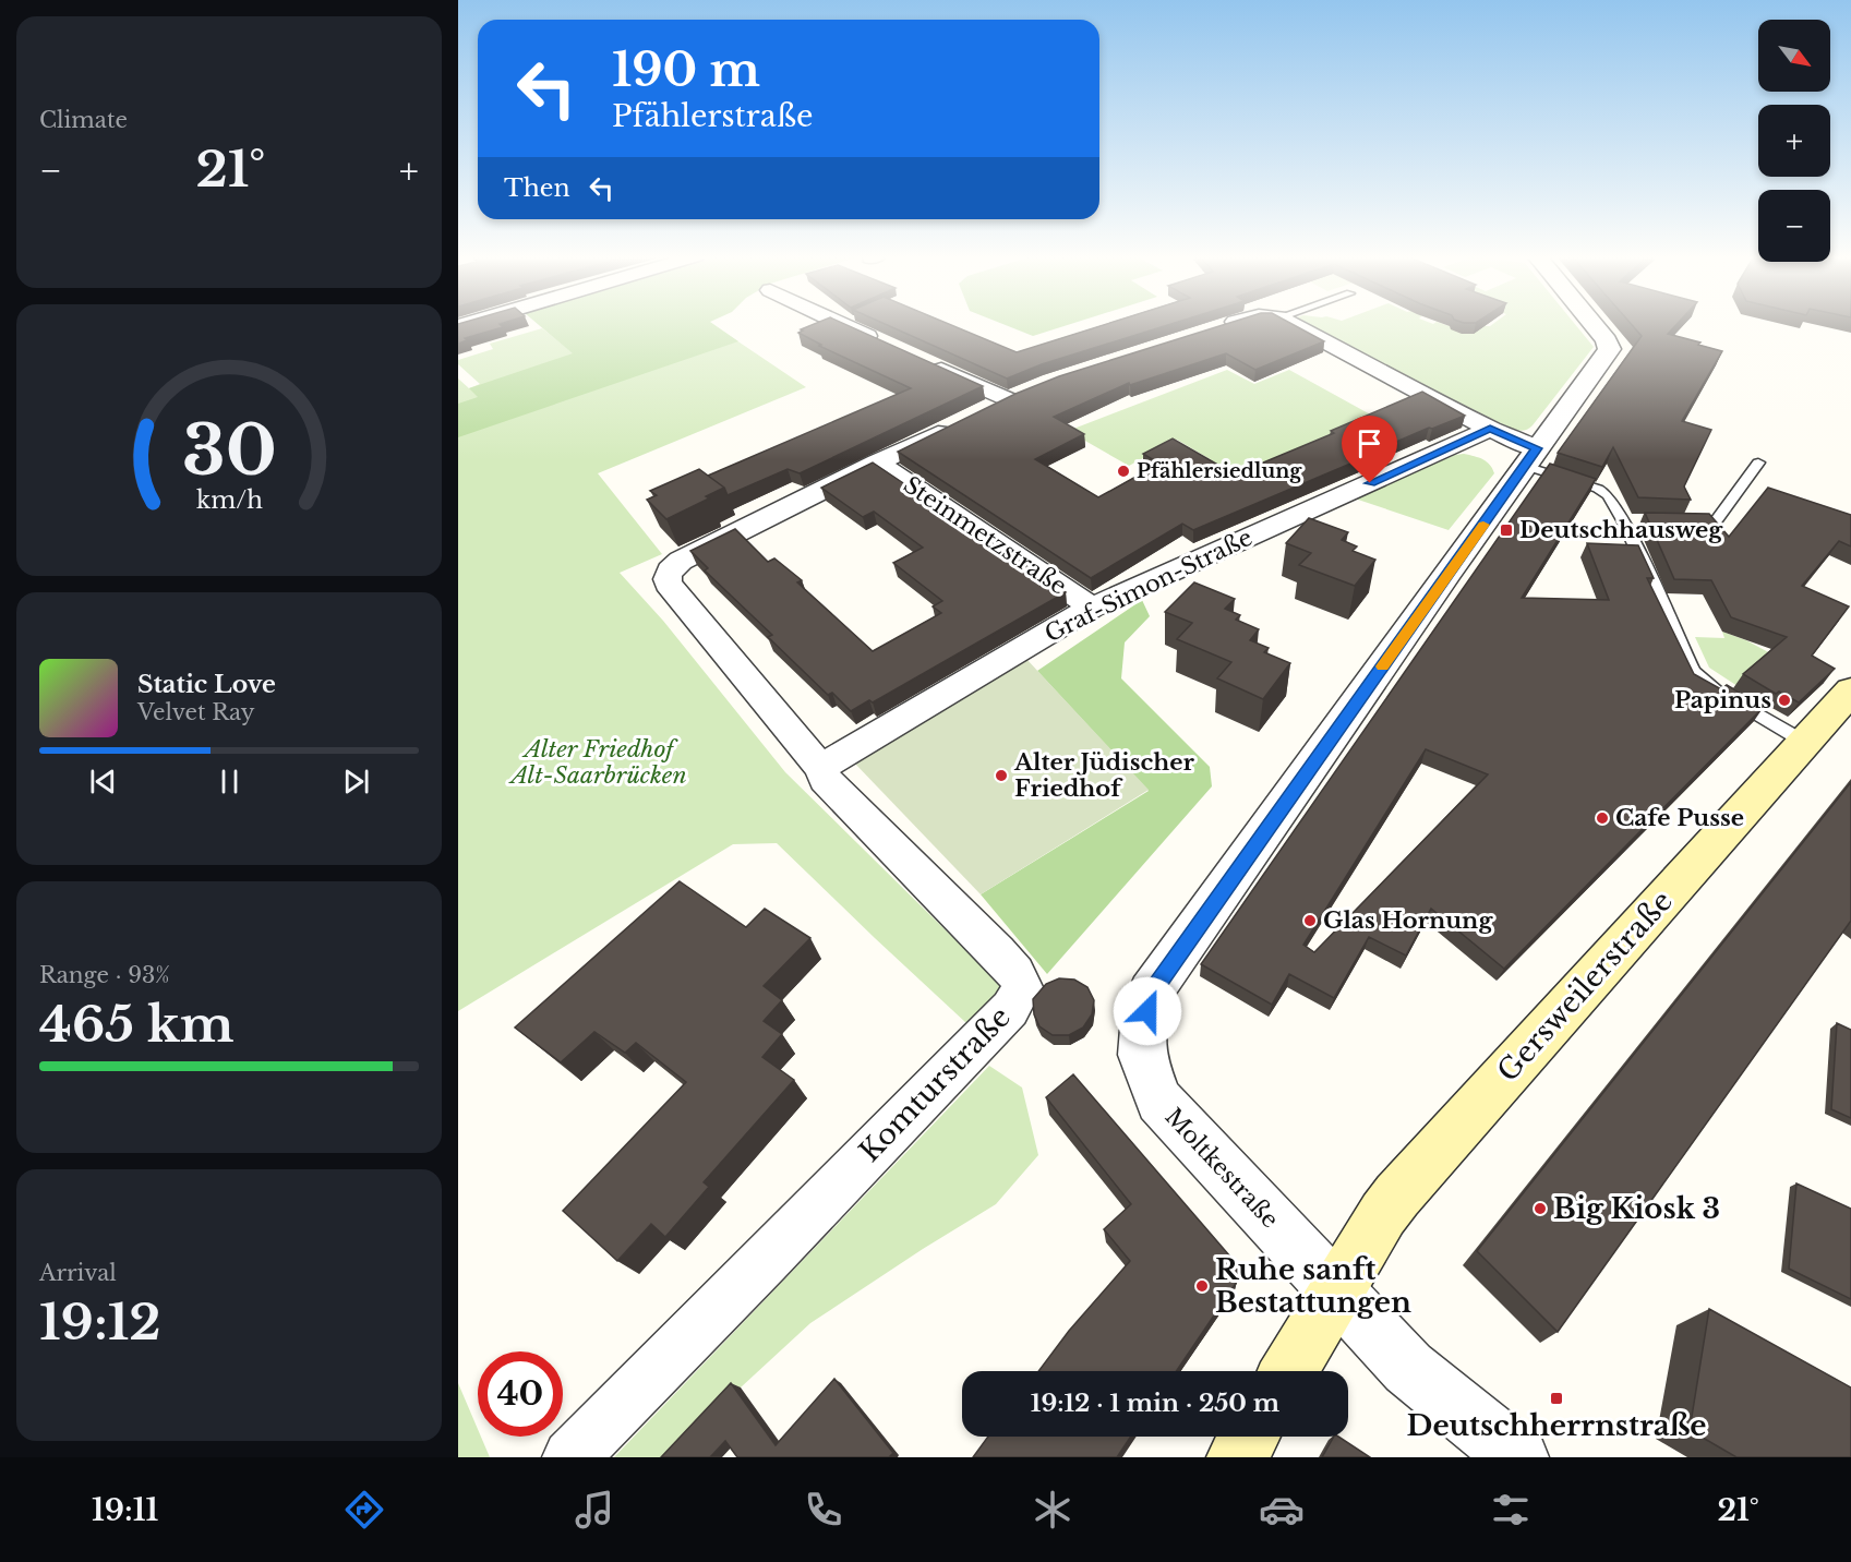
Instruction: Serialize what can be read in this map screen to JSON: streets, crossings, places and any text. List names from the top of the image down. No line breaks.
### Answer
{"streets":{"main road":["Gersweilerstraße"],"street":["Steinmetzstraße","Graf-Simon-Straße","Komturstraße","Moltkestraße"]},"crossings":[["Steinmetzstraße","Graf-Simon-Straße"],["Steinmetzstraße","Komturstraße"],["Graf-Simon-Straße","Komturstraße"],["Gersweilerstraße","Moltkestraße"]],"parks":["Alter Friedhof Alt-Saarbrücken"],"places":{"other":["Pfählersiedlung","Papinus","Alter Jüdischer Friedhof","Cafe Pusse","Glas Hornung","Big Kiosk 3","Ruhe sanft Bestattungen"],"transit":["Deutschhausweg","Deutschherrnstraße"]},"north":"bottom right","page":{"tile":["Climate",["Range · 93%","465 km"],["Arrival","19:12"]],"map_buttons":["+","−"],"turn":["190 m","Pfählerstraße"],"heat":["−","21°","+"],"then":"Then","song":["Static Love","Velvet Ray"],"limit":"40","trip":"19:12 · 1 min · 250 m","tabs":["19:11","21°"],"gauge":["30","km/h"]}}
